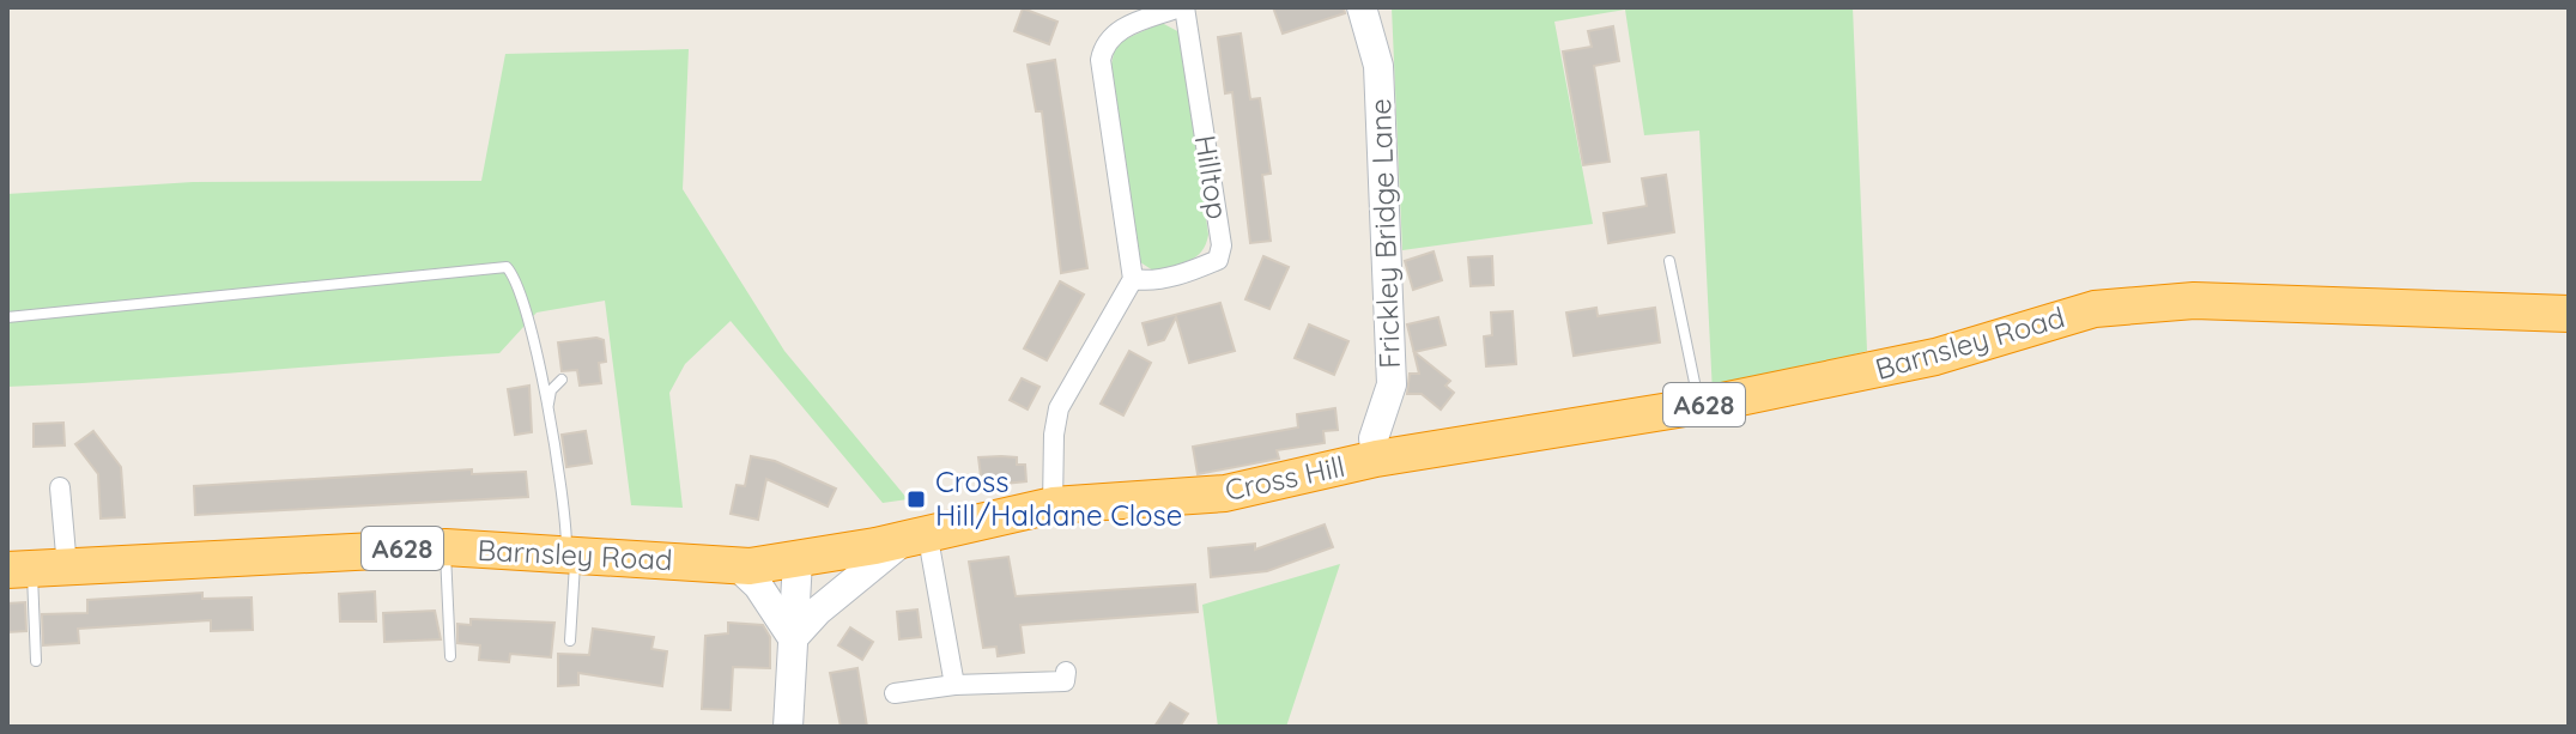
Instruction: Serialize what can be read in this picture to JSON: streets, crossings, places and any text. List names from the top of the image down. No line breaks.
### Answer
{"streets":{"highway":["Barnsley Road","A628","Cross Hill"],"street":["Hilltop","Frickley Bridge Lane"]},"crossings":[["Frickley Bridge Lane","Barnsley Road"],["Frickley Bridge Lane","Cross Hill"],["Barnsley Road","Cross Hill"]],"places":{"transit":["Cross Hill/Haldane Close"]}}
